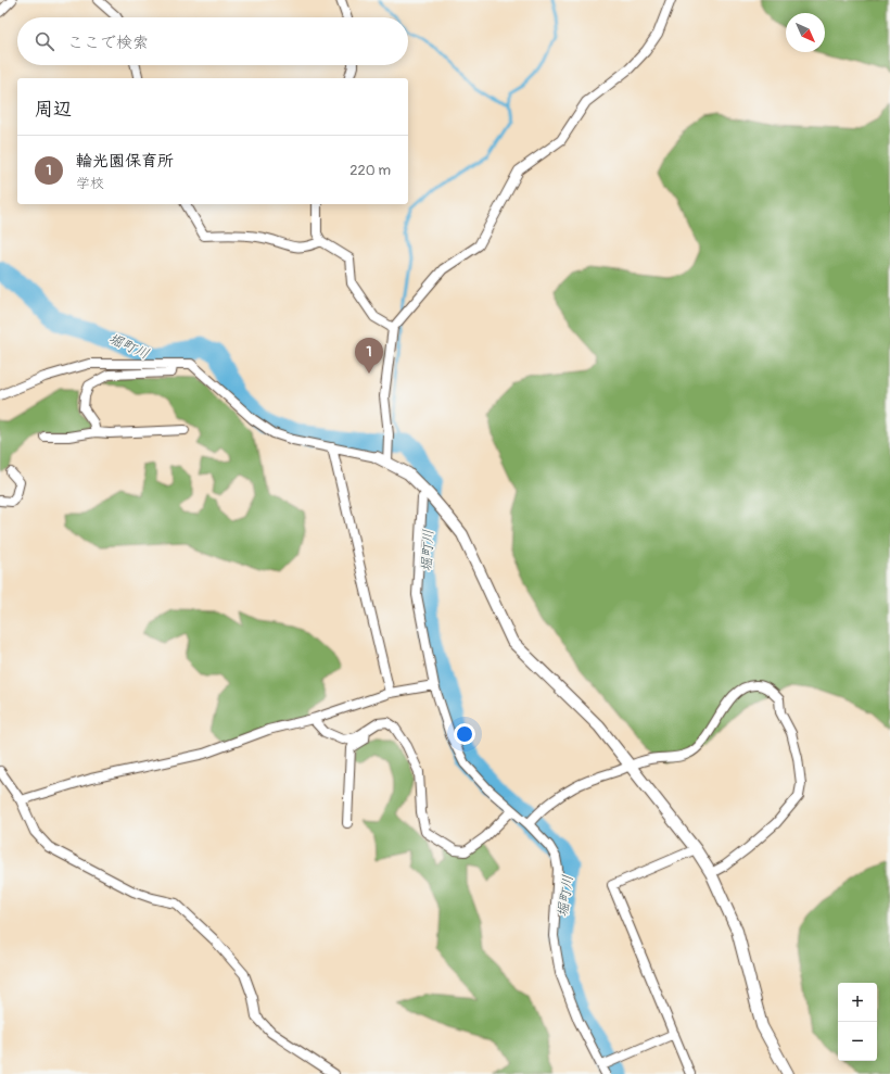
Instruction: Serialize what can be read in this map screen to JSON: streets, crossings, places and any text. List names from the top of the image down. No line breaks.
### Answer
{"water":["堀町川"],"north":"bottom right","page":{"search":"ここで検索","heading":"周辺","list":[{"mark":"1","name":"輪光園保育所","note":"学校","value":"220 m"}],"pins":"1","map_buttons":["+","−"]}}
